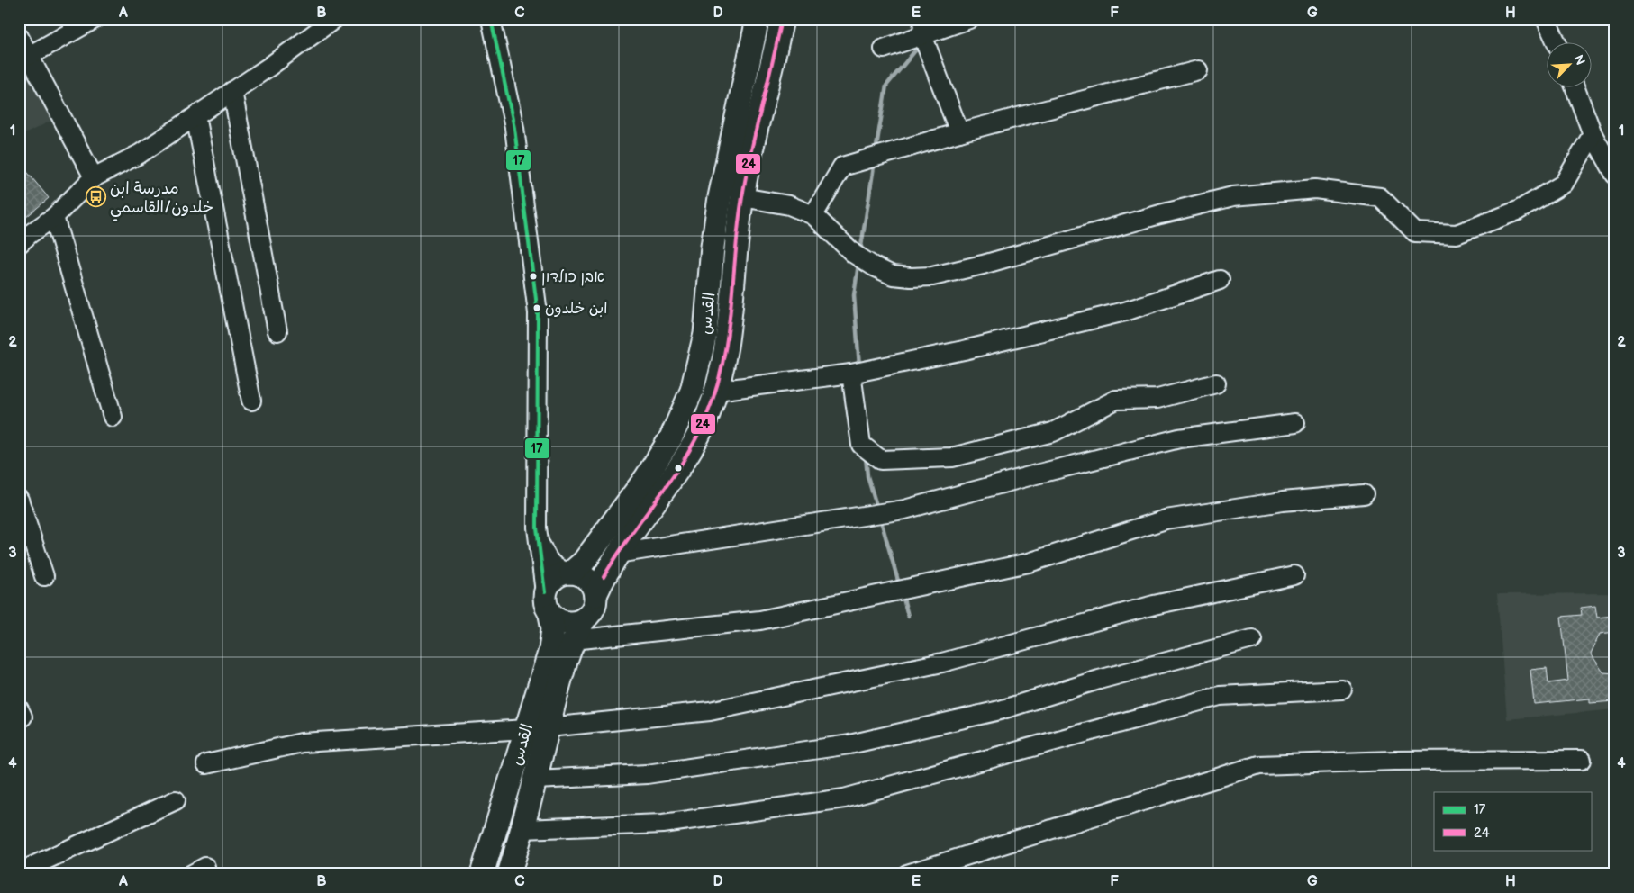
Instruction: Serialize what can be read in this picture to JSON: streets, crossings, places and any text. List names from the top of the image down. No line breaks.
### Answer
{"streets":{"main road":["القدس"]},"places":{"bus stop":["مدرسة ابن خلدون/القاسمي"],"other":["אבן כולדון","ابن خلدون"]},"lines":["transit line 17","transit line 24"],"legend":["17","24"],"north":"top right","grid":{"columns":["A","B","C","D","E","F","G","H"],"rows":["1","2","3","4"]}}
